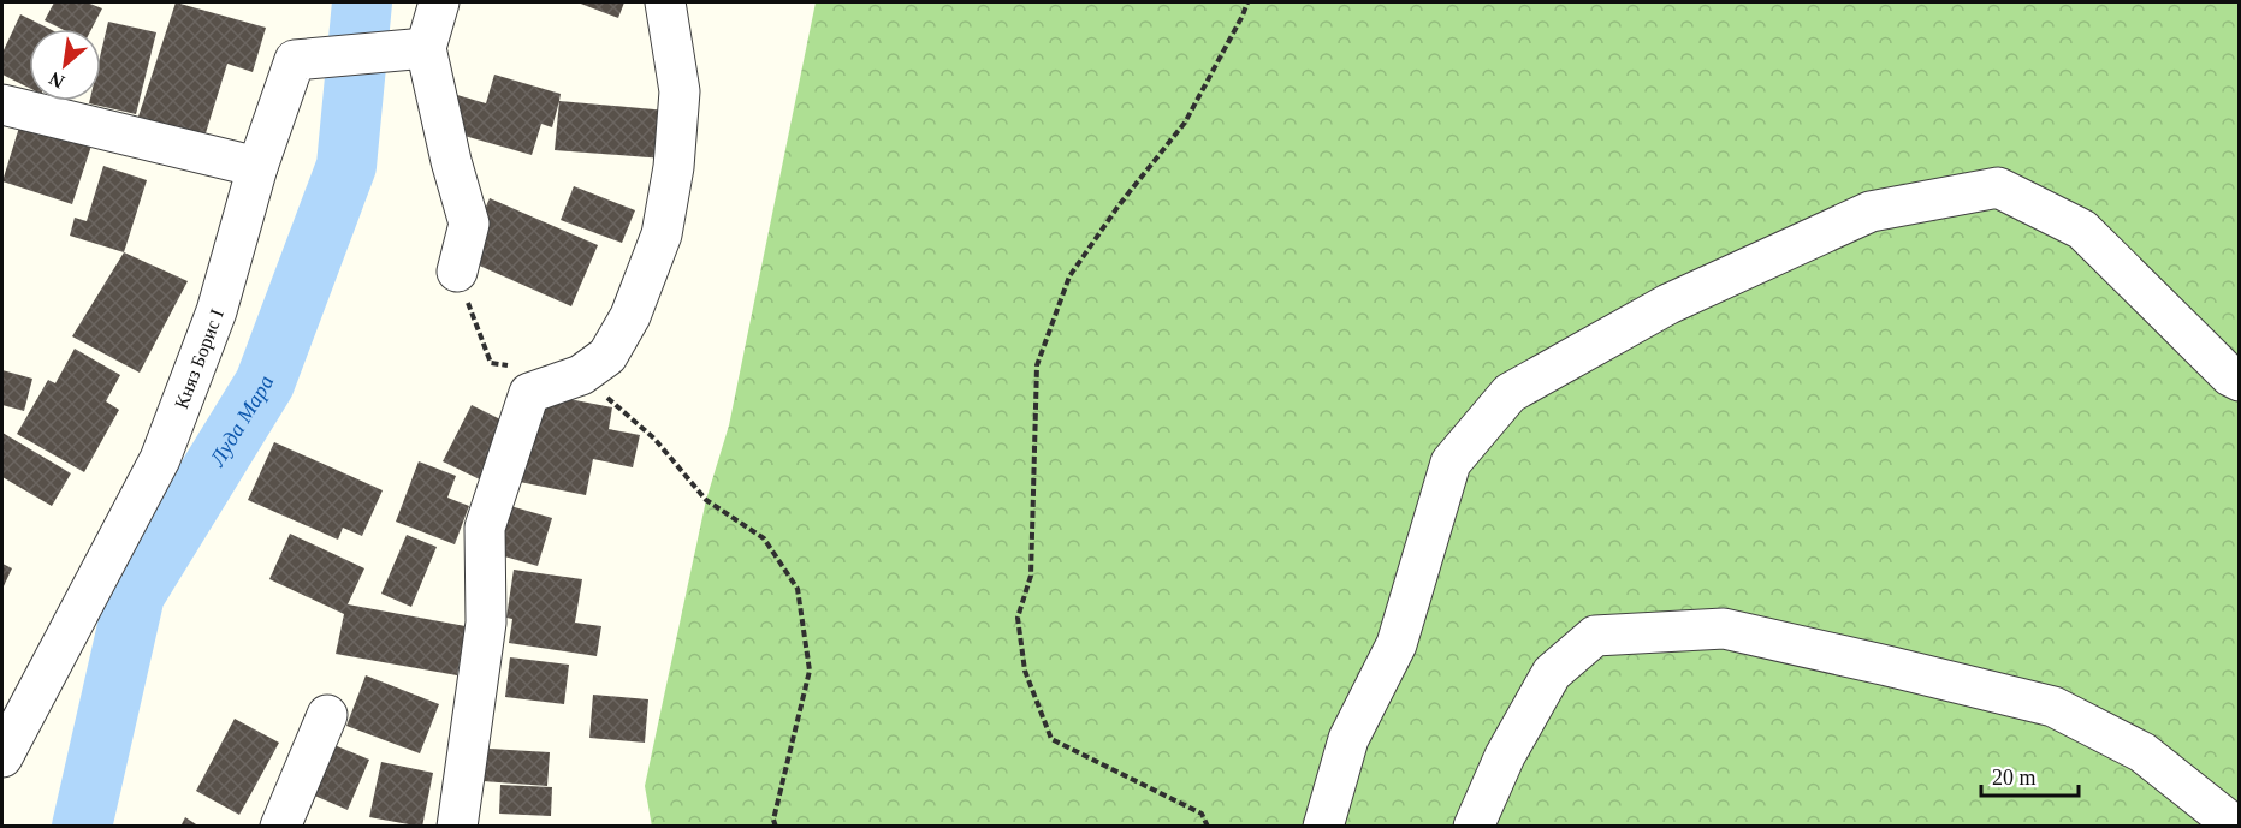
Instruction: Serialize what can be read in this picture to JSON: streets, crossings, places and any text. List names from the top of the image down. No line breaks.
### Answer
{"streets":{"street":["Княз Борис I"]},"water":["Луда Мара"],"scale_bar":"20 m","north":"bottom left"}
